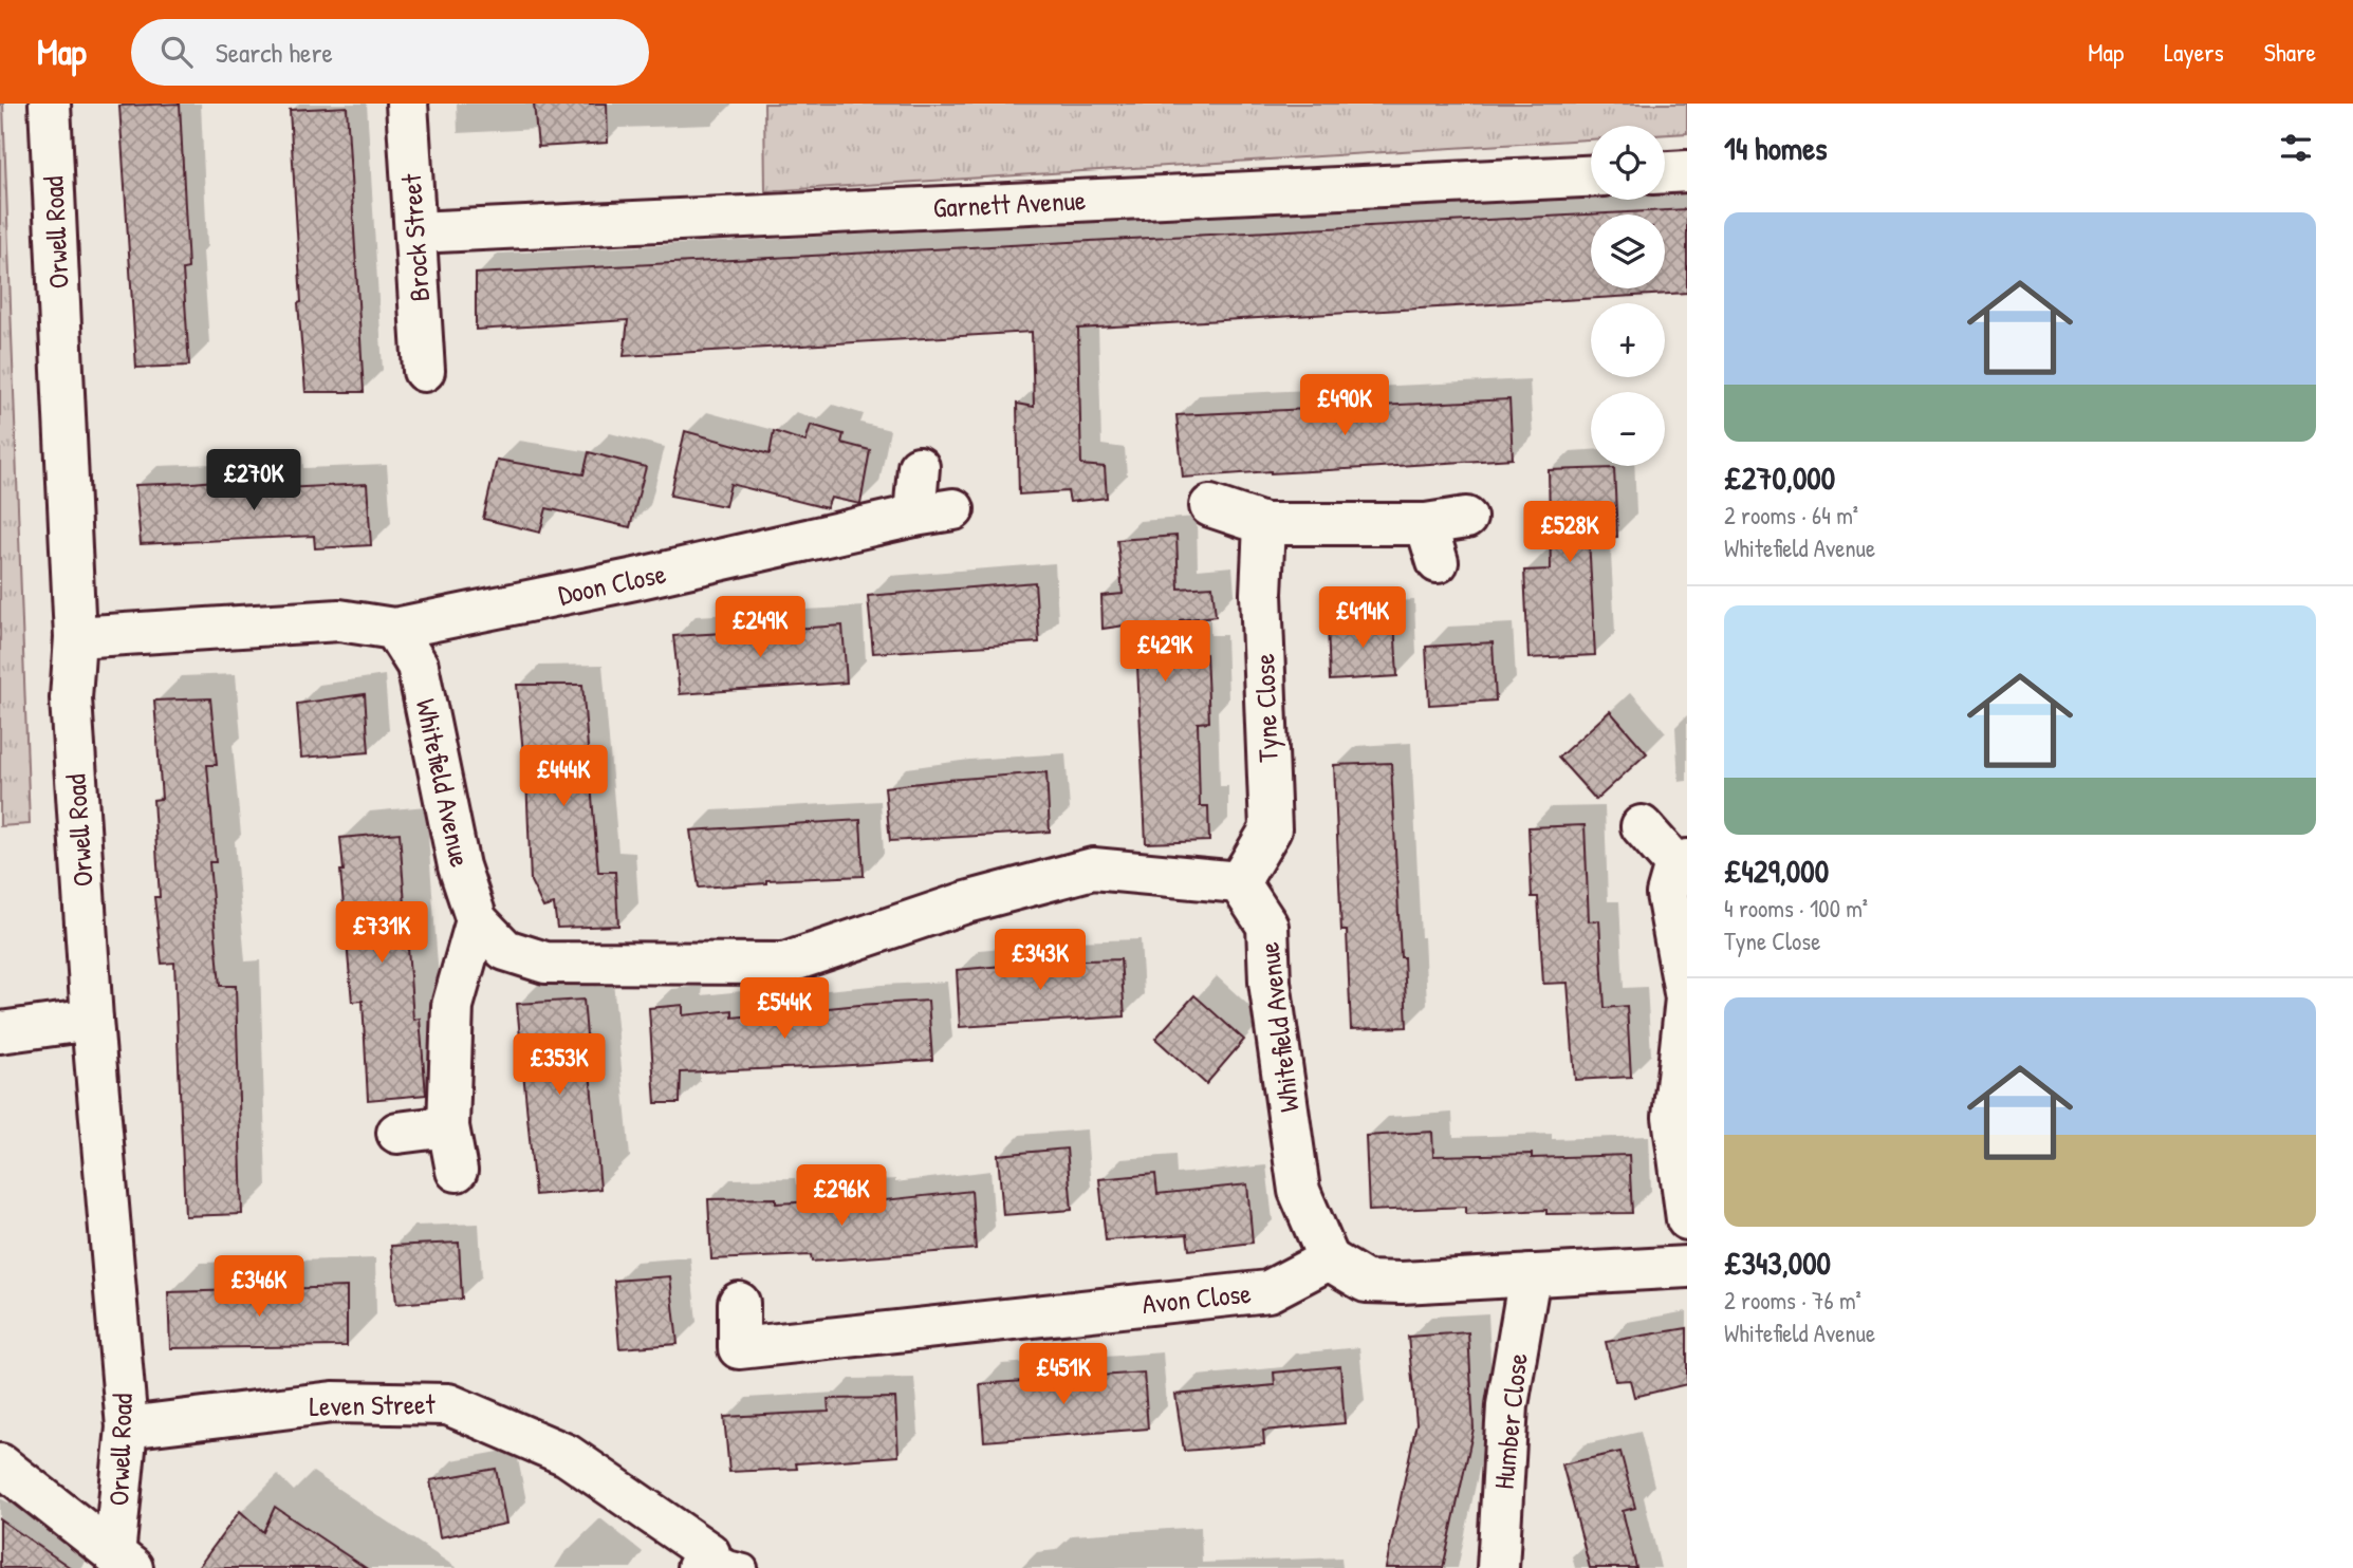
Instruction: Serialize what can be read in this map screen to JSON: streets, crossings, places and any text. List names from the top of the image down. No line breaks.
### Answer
{"streets":{"street":["Garnett Avenue","Orwell Road","Brock Street","Doon Close","Tyne Close","Whitefield Avenue","Avon Close","Leven Street","Humber Close"]},"crossings":[["Garnett Avenue","Brock Street"],["Orwell Road","Leven Street"],["Doon Close","Whitefield Avenue"],["Tyne Close","Whitefield Avenue"],["Whitefield Avenue","Avon Close"]],"page":{"header":"Map","search":"Search here","nav":["Map","Layers","Share"],"heading":"14 homes","map_buttons":["+","−"],"list":[{"name":"£270,000","note":"2 rooms · 64 m² · Whitefield Avenue"},{"name":"£429,000","note":"4 rooms · 100 m² · Tyne Close"},{"name":"£343,000","note":"2 rooms · 76 m² · Whitefield Avenue"}],"price":["£490K","£270K","£528K","£414K","£249K","£429K","£444K","£731K","£343K","£544K","£353K","£296K","£346K","£451K"]}}
